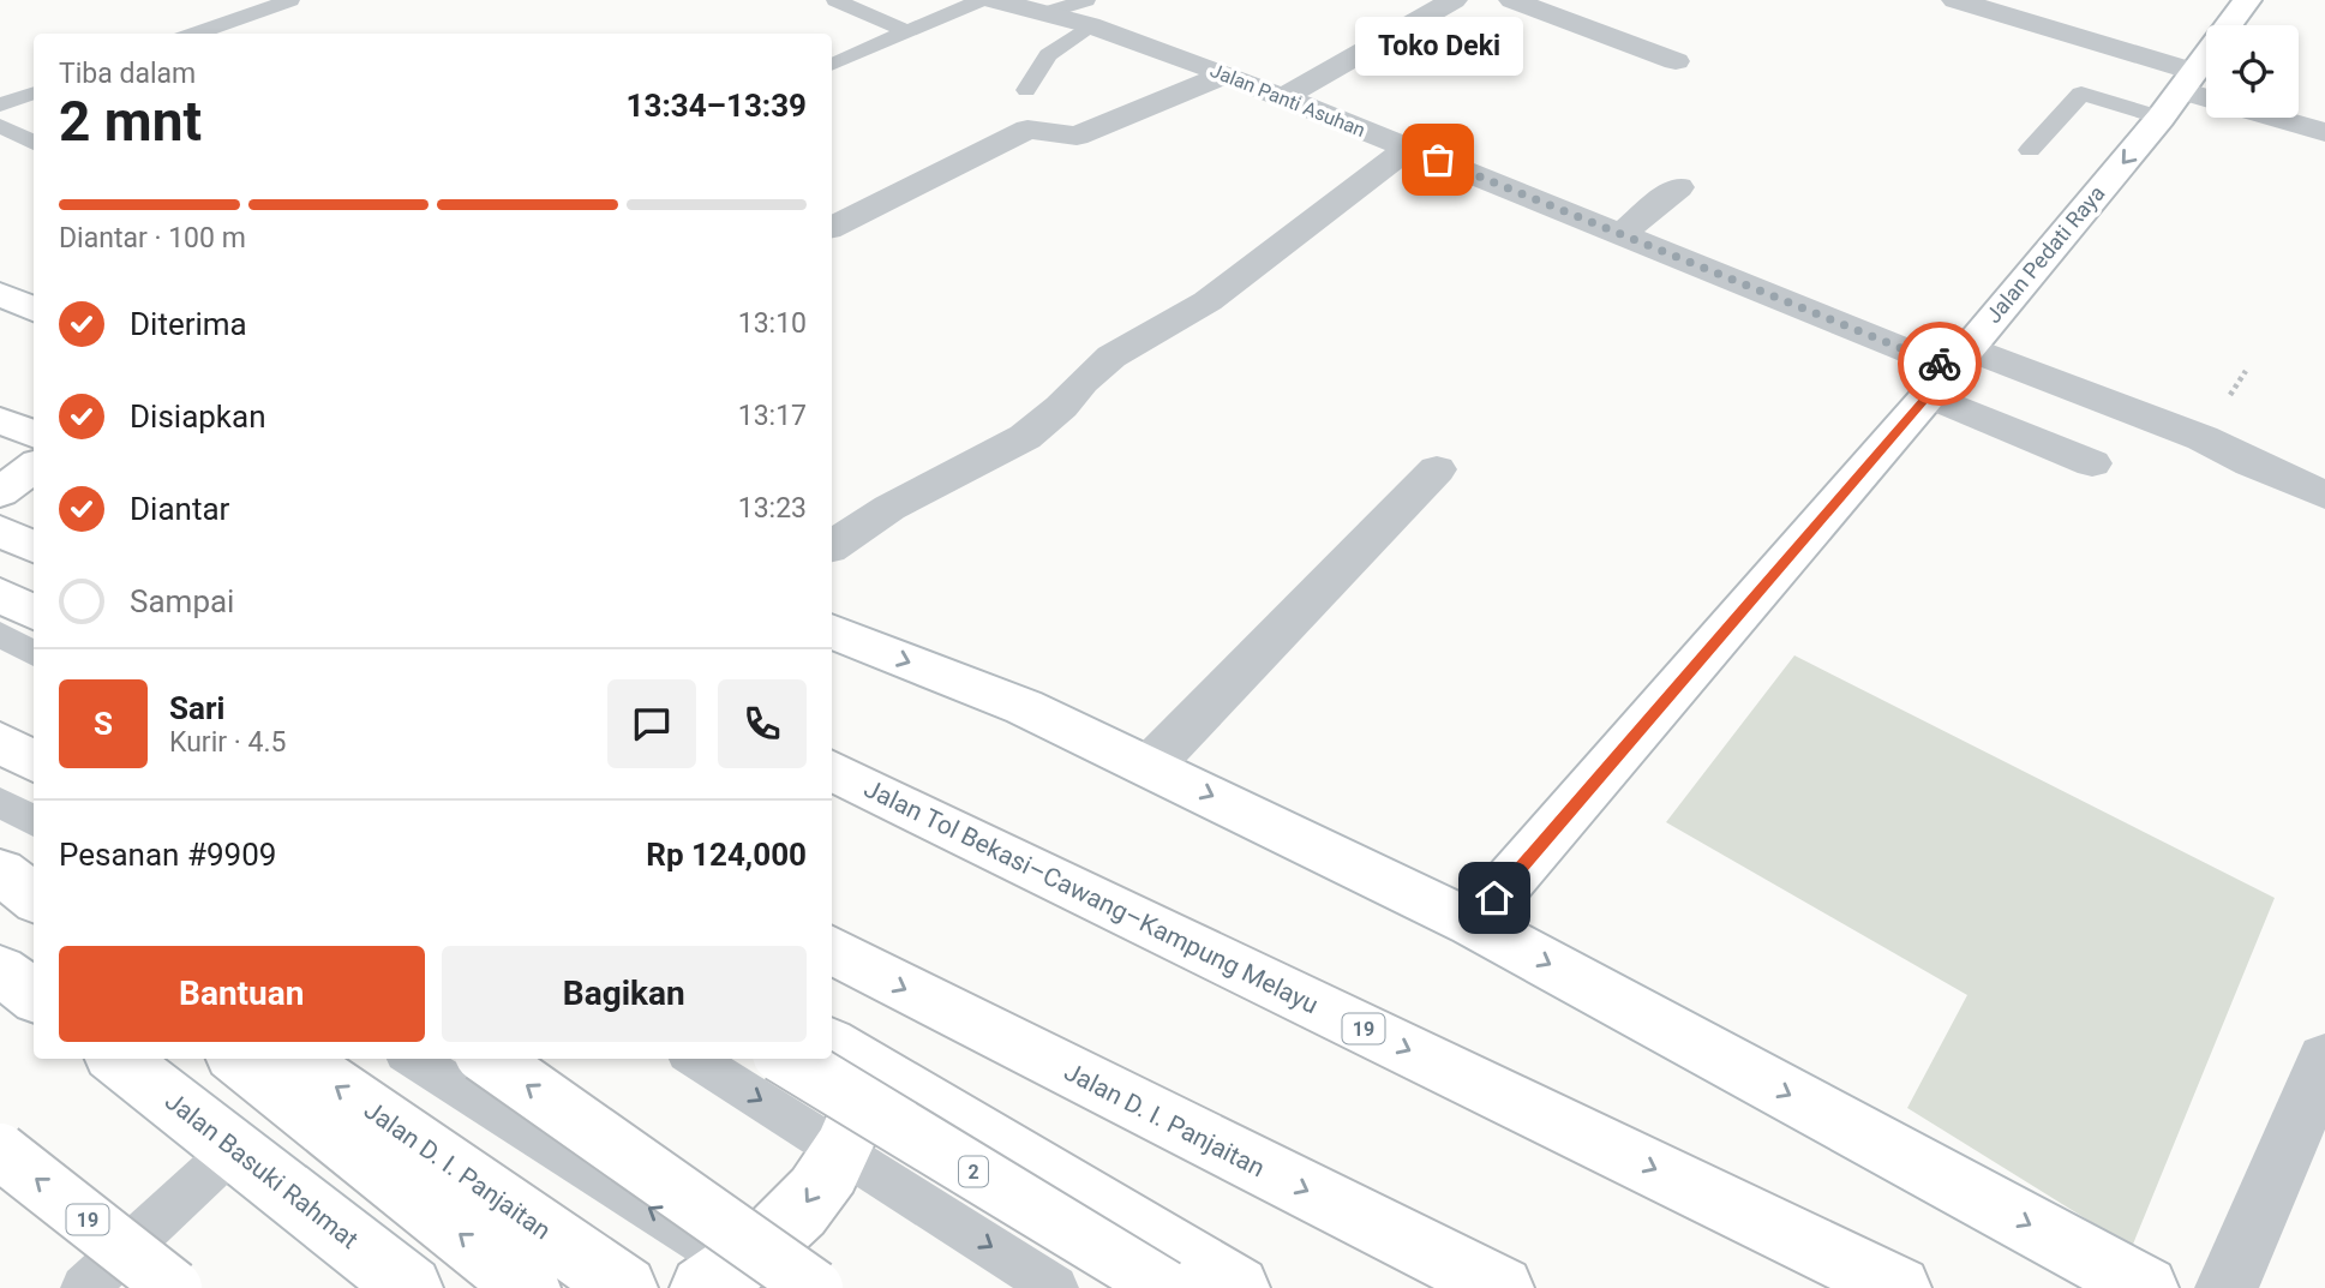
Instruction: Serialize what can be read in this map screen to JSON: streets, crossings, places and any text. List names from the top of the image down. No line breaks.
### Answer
{"streets":{"main road":["Jalan Pedati Raya","Jalan Tol Bekasi–Cawang–Kampung Melayu","19","Jalan D. I. Panjaitan","Jalan Basuki Rahmat","2"],"street":["Jalan Panti Asuhan"]},"crossings":[["Jalan Panti Asuhan","Jalan Pedati Raya"]],"places":["Toko Deki"],"page":{"bubble":"Toko Deki","heading":["2 mnt","Tiba dalam","13:34–13:39"],"panel":["Sari","Kurir · 4.5","Pesanan #9909","Rp 124,000"],"bar":"Diantar · 100 m","list":[["Diterima","13:10"],["Disiapkan","13:17"],["Diantar","13:23"],"Sampai"],"round":"S","buttons":["Bantuan","Bagikan"]}}
